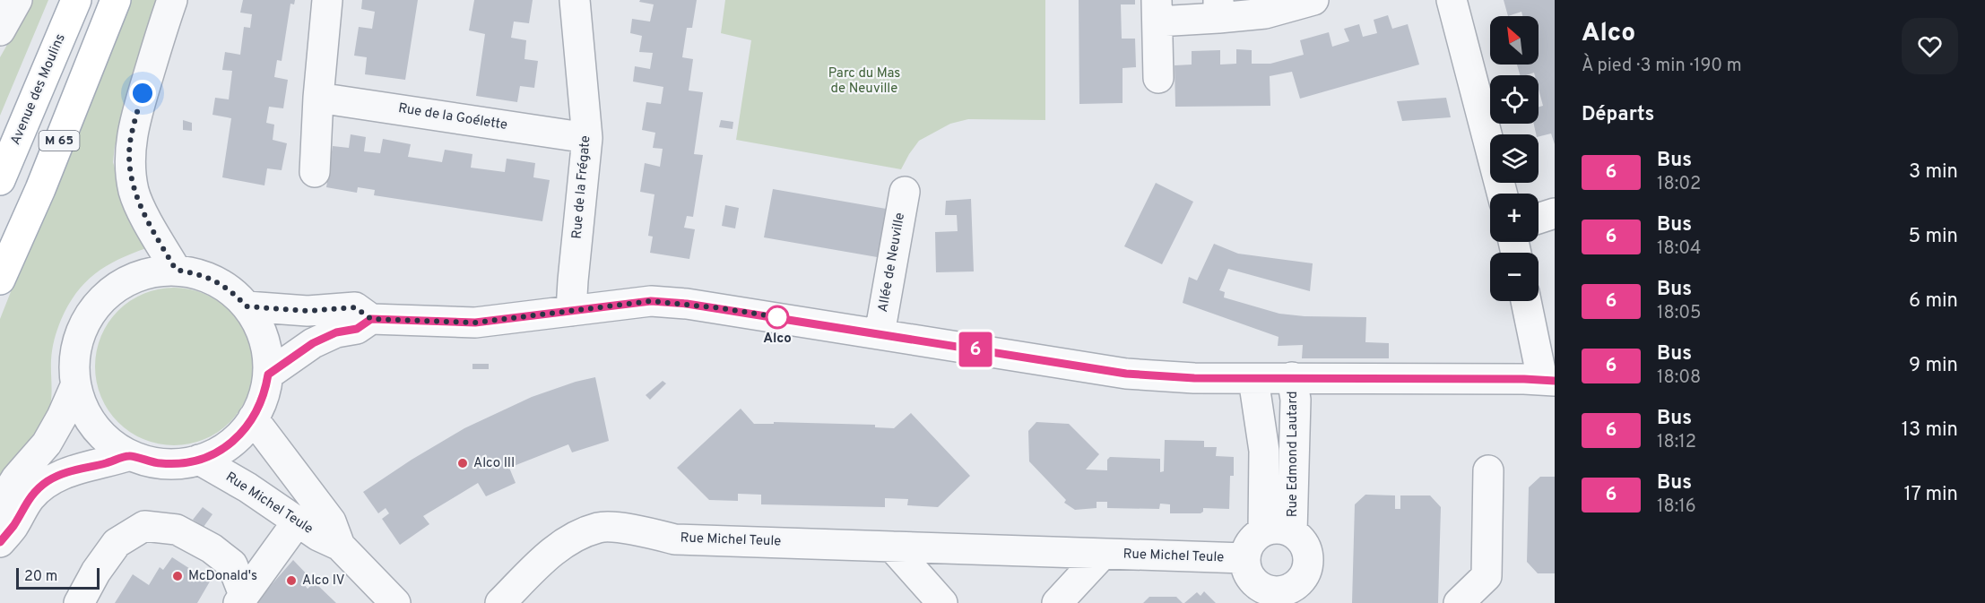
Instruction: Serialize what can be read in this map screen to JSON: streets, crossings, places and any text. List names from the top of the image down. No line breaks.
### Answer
{"streets":{"main road":["Avenue des Moulins","M 65"],"street":["Rue de la Goélette","Rue de la Frégate","Allée de Neuville","Rue Edmond Lautard","Rue Michel Teule"]},"crossings":[["Rue de la Goélette","Rue de la Frégate"],["Rue Edmond Lautard","Rue Michel Teule"]],"parks":["Parc du Mas de Neuville"],"places":["Alco","Alco III","McDonald's","Alco IV"],"lines":["bus line 6"],"scale_bar":"20 m","north":"top left","page":{"on_map":"6","heading":[["Alco","À pied · 3 min · 190 m"],"Départs"],"map_buttons":["+","−"],"list":[{"mark":"6","name":"Bus","note":"18:02","value":"3 min"},{"mark":"6","name":"Bus","note":"18:04","value":"5 min"},{"mark":"6","name":"Bus","note":"18:05","value":"6 min"},{"mark":"6","name":"Bus","note":"18:08","value":"9 min"},{"mark":"6","name":"Bus","note":"18:12","value":"13 min"},{"mark":"6","name":"Bus","note":"18:16","value":"17 min"}],"scale":"20 m"}}
